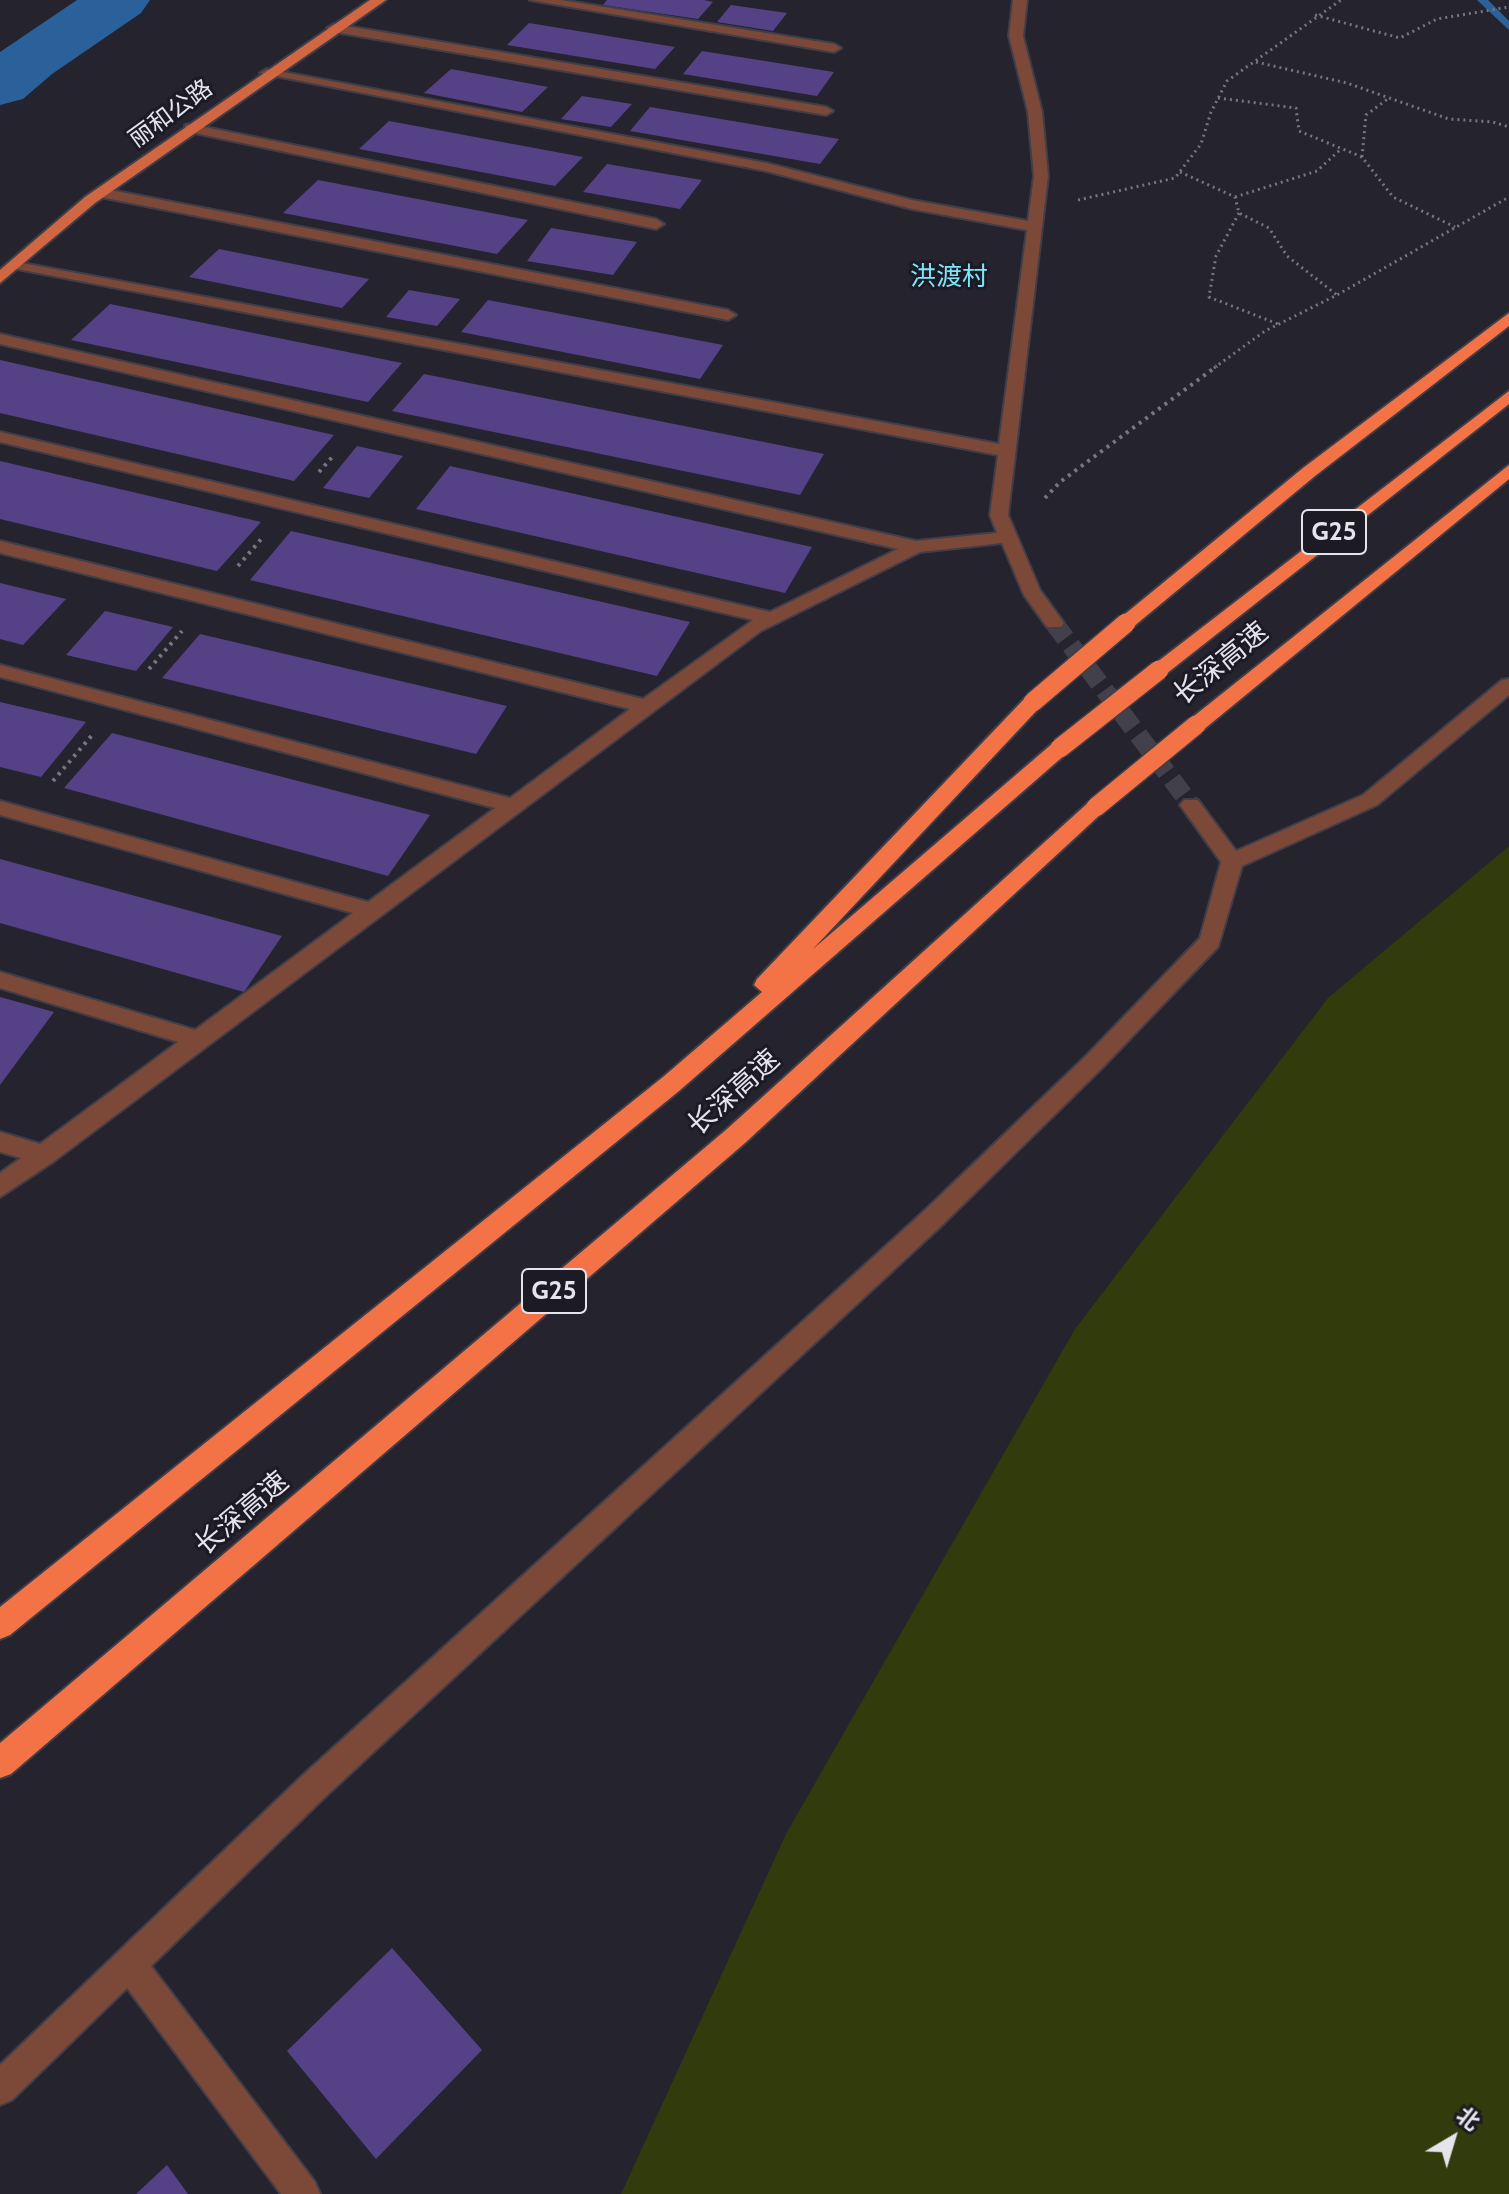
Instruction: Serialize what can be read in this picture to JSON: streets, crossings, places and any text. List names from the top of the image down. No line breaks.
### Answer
{"streets":{"highway":["G25","长深高速"],"main road":["丽和公路"]},"districts":["洪渡村"],"north":"top right"}
